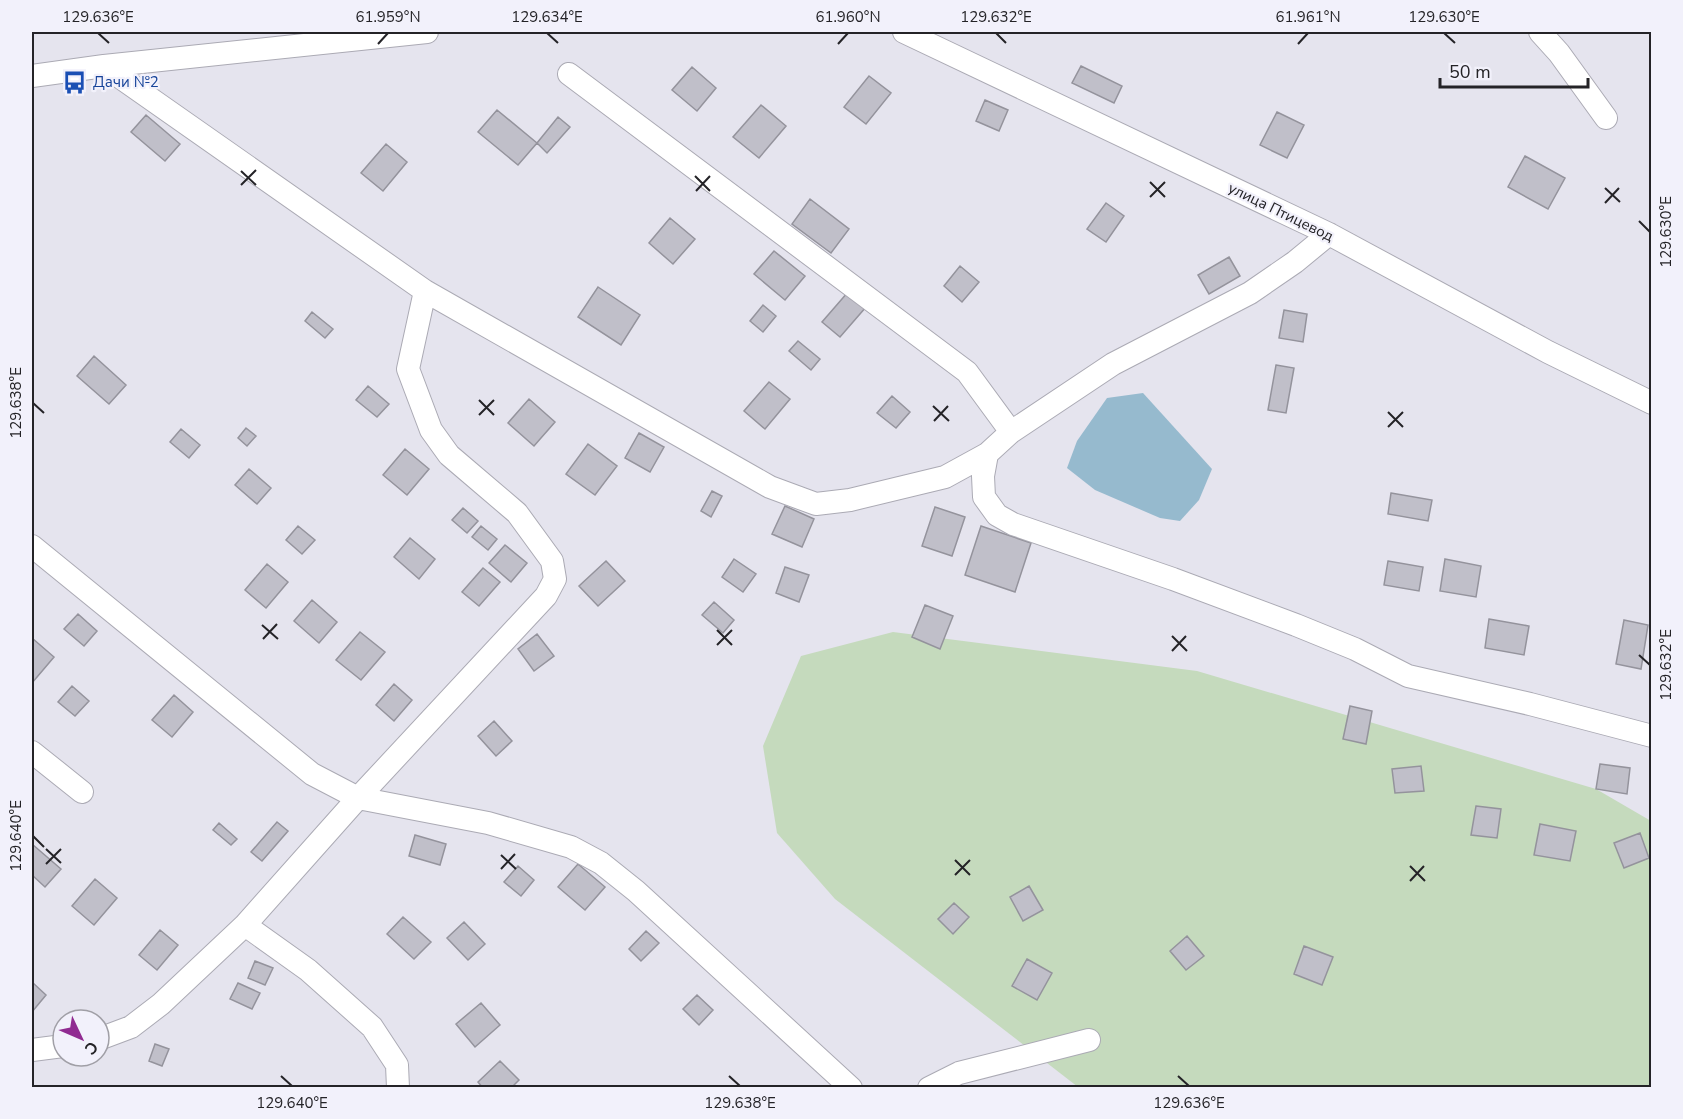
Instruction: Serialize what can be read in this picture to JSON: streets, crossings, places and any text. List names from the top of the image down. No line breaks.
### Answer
{"streets":{"street":["улица Птицевод"]},"places":{"bus stop":["Дачи №2"]},"scale_bar":"50 m","north":"bottom right","coordinates":["129.636°E","61.959°N","129.634°E","61.960°N","129.632°E","61.961°N","129.630°E","129.638°E","129.640°E"]}
